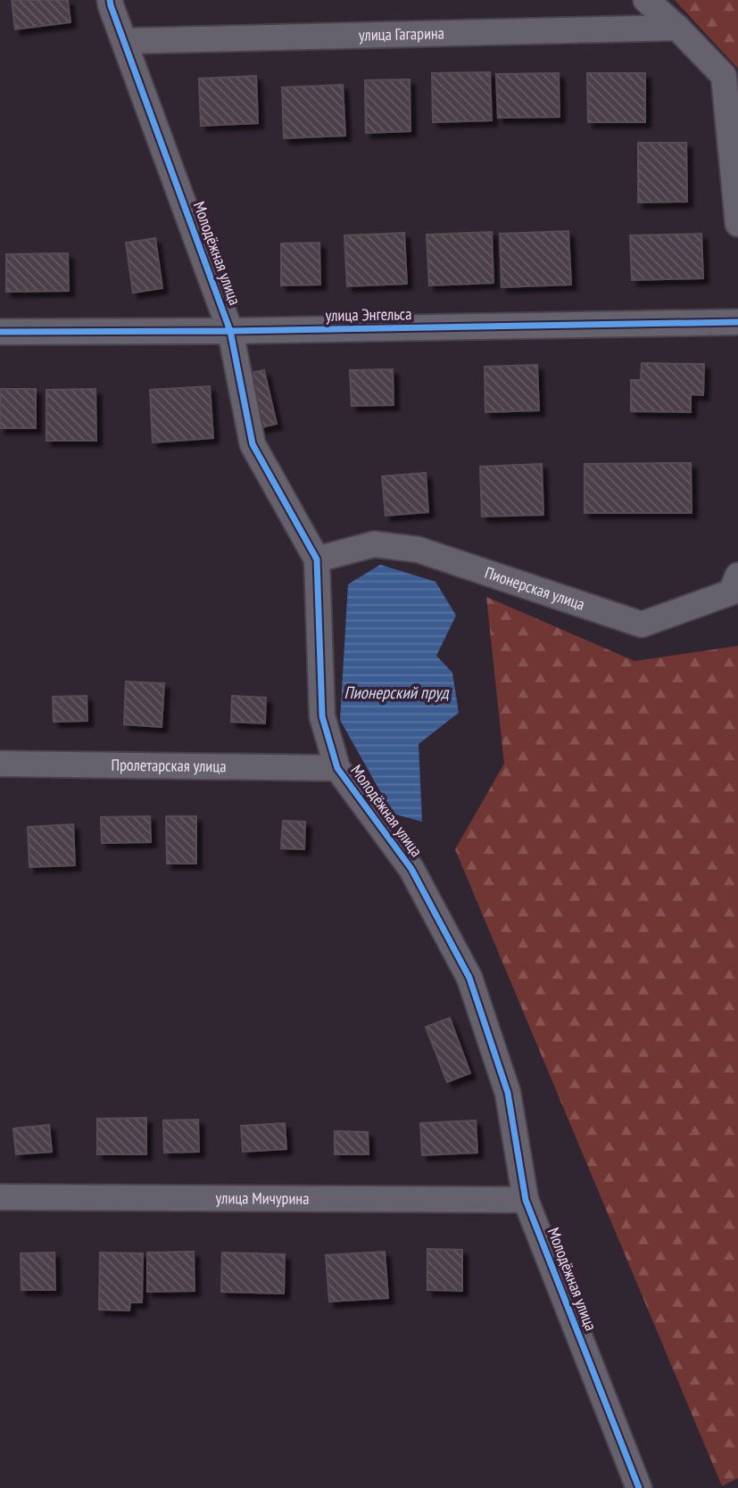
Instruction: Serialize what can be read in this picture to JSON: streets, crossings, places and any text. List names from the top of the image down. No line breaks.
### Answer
{"streets":{"street":["улица Гагарина","Молодёжная улица","улица Энгельса","Пионерская улица","Пролетарская улица","улица Мичурина"]},"crossings":[["улица Гагарина","Молодёжная улица"],["Молодёжная улица","улица Энгельса"],["Молодёжная улица","Пионерская улица"],["Молодёжная улица","Пролетарская улица"],["Молодёжная улица","улица Мичурина"]],"water":["Пионерский пруд"]}
